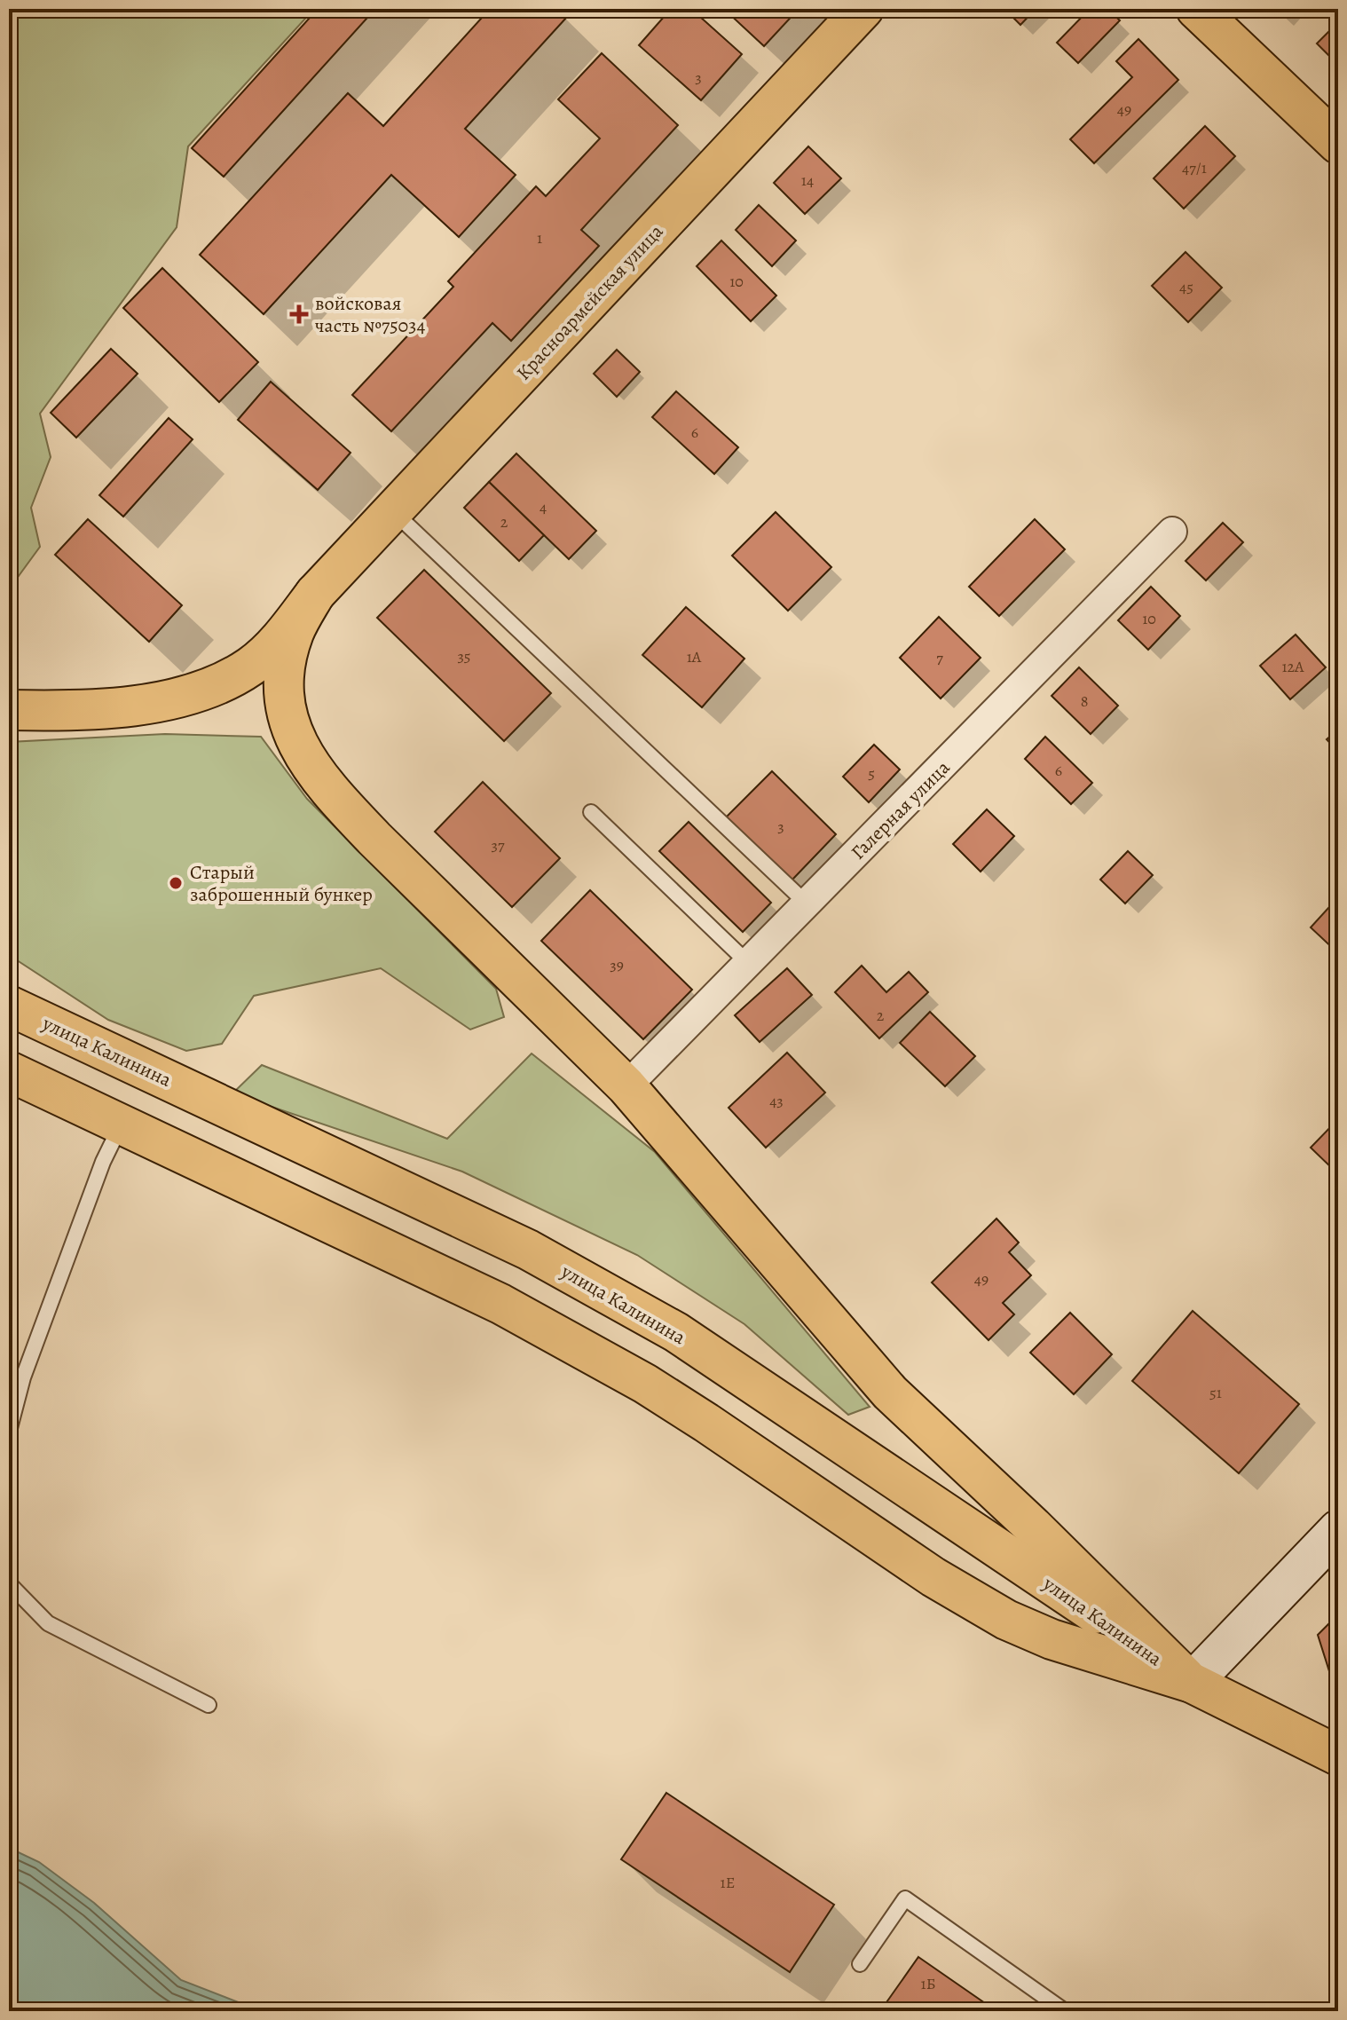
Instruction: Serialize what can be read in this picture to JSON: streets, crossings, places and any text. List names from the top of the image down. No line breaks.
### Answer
{"streets":{"main road":["Красноармейская улица","улица Калинина"],"street":["Галерная улица"]},"places":{"health":["войсковая часть №75034"],"other":["Старый заброшенный бункер"]},"house_numbers":["3","49","47/1","14","1","10","45","6","4","2","10","35","1А","7","12А","8","6","5","3","37","39","2","43","49","51","1Е","1Б"]}
